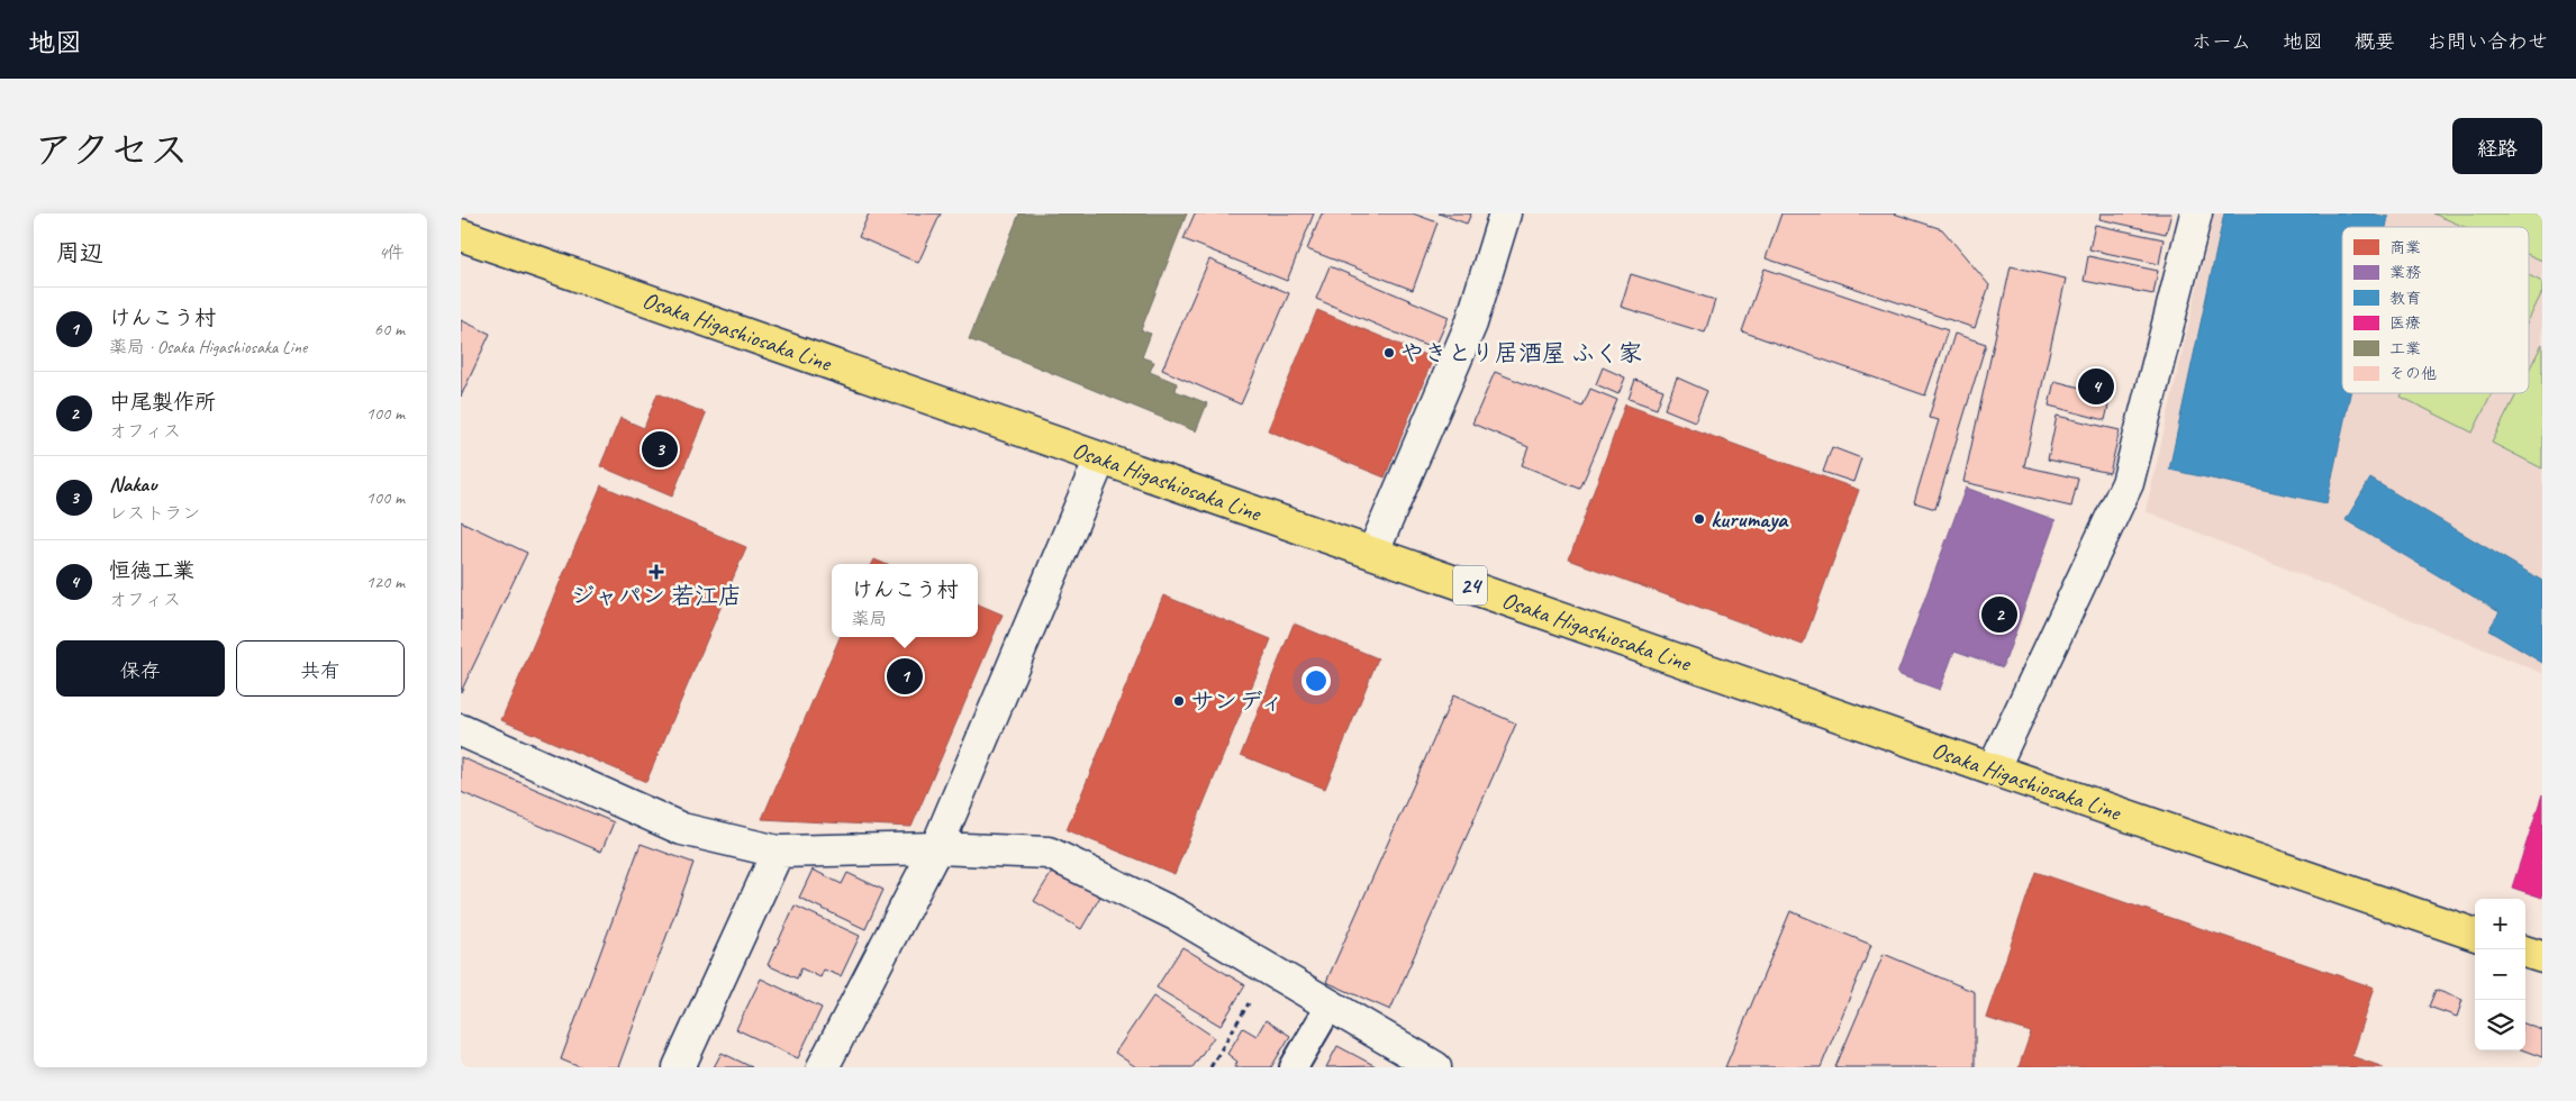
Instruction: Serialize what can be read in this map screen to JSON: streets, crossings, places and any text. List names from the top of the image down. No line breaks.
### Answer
{"streets":{"main road":["Osaka Higashiosaka Line","24"]},"places":{"other":["やきとり居酒屋 ふく家","kurumaya","サンディ"],"health":["ジャパン 若江店"]},"legend":["商業","業務","教育","医療","工業","その他"],"page":{"header":"地図","nav":["ホーム","地図","概要","お問い合わせ"],"title":"アクセス","buttons":["経路",["保存","共有"]],"heading":["周辺","4件"],"list":[{"mark":"1","name":"けんこう村","note":"薬局 · Osaka Higashiosaka Line","value":"60 m"},{"mark":"2","name":"中尾製作所","note":"オフィス","value":"100 m"},{"mark":"3","name":"Nakau","note":"レストラン","value":"100 m"},{"mark":"4","name":"恒徳工業","note":"オフィス","value":"120 m"}],"pins":["4","3","2","1"],"popup":["けんこう村","薬局"],"map_buttons":["+","−"]}}
